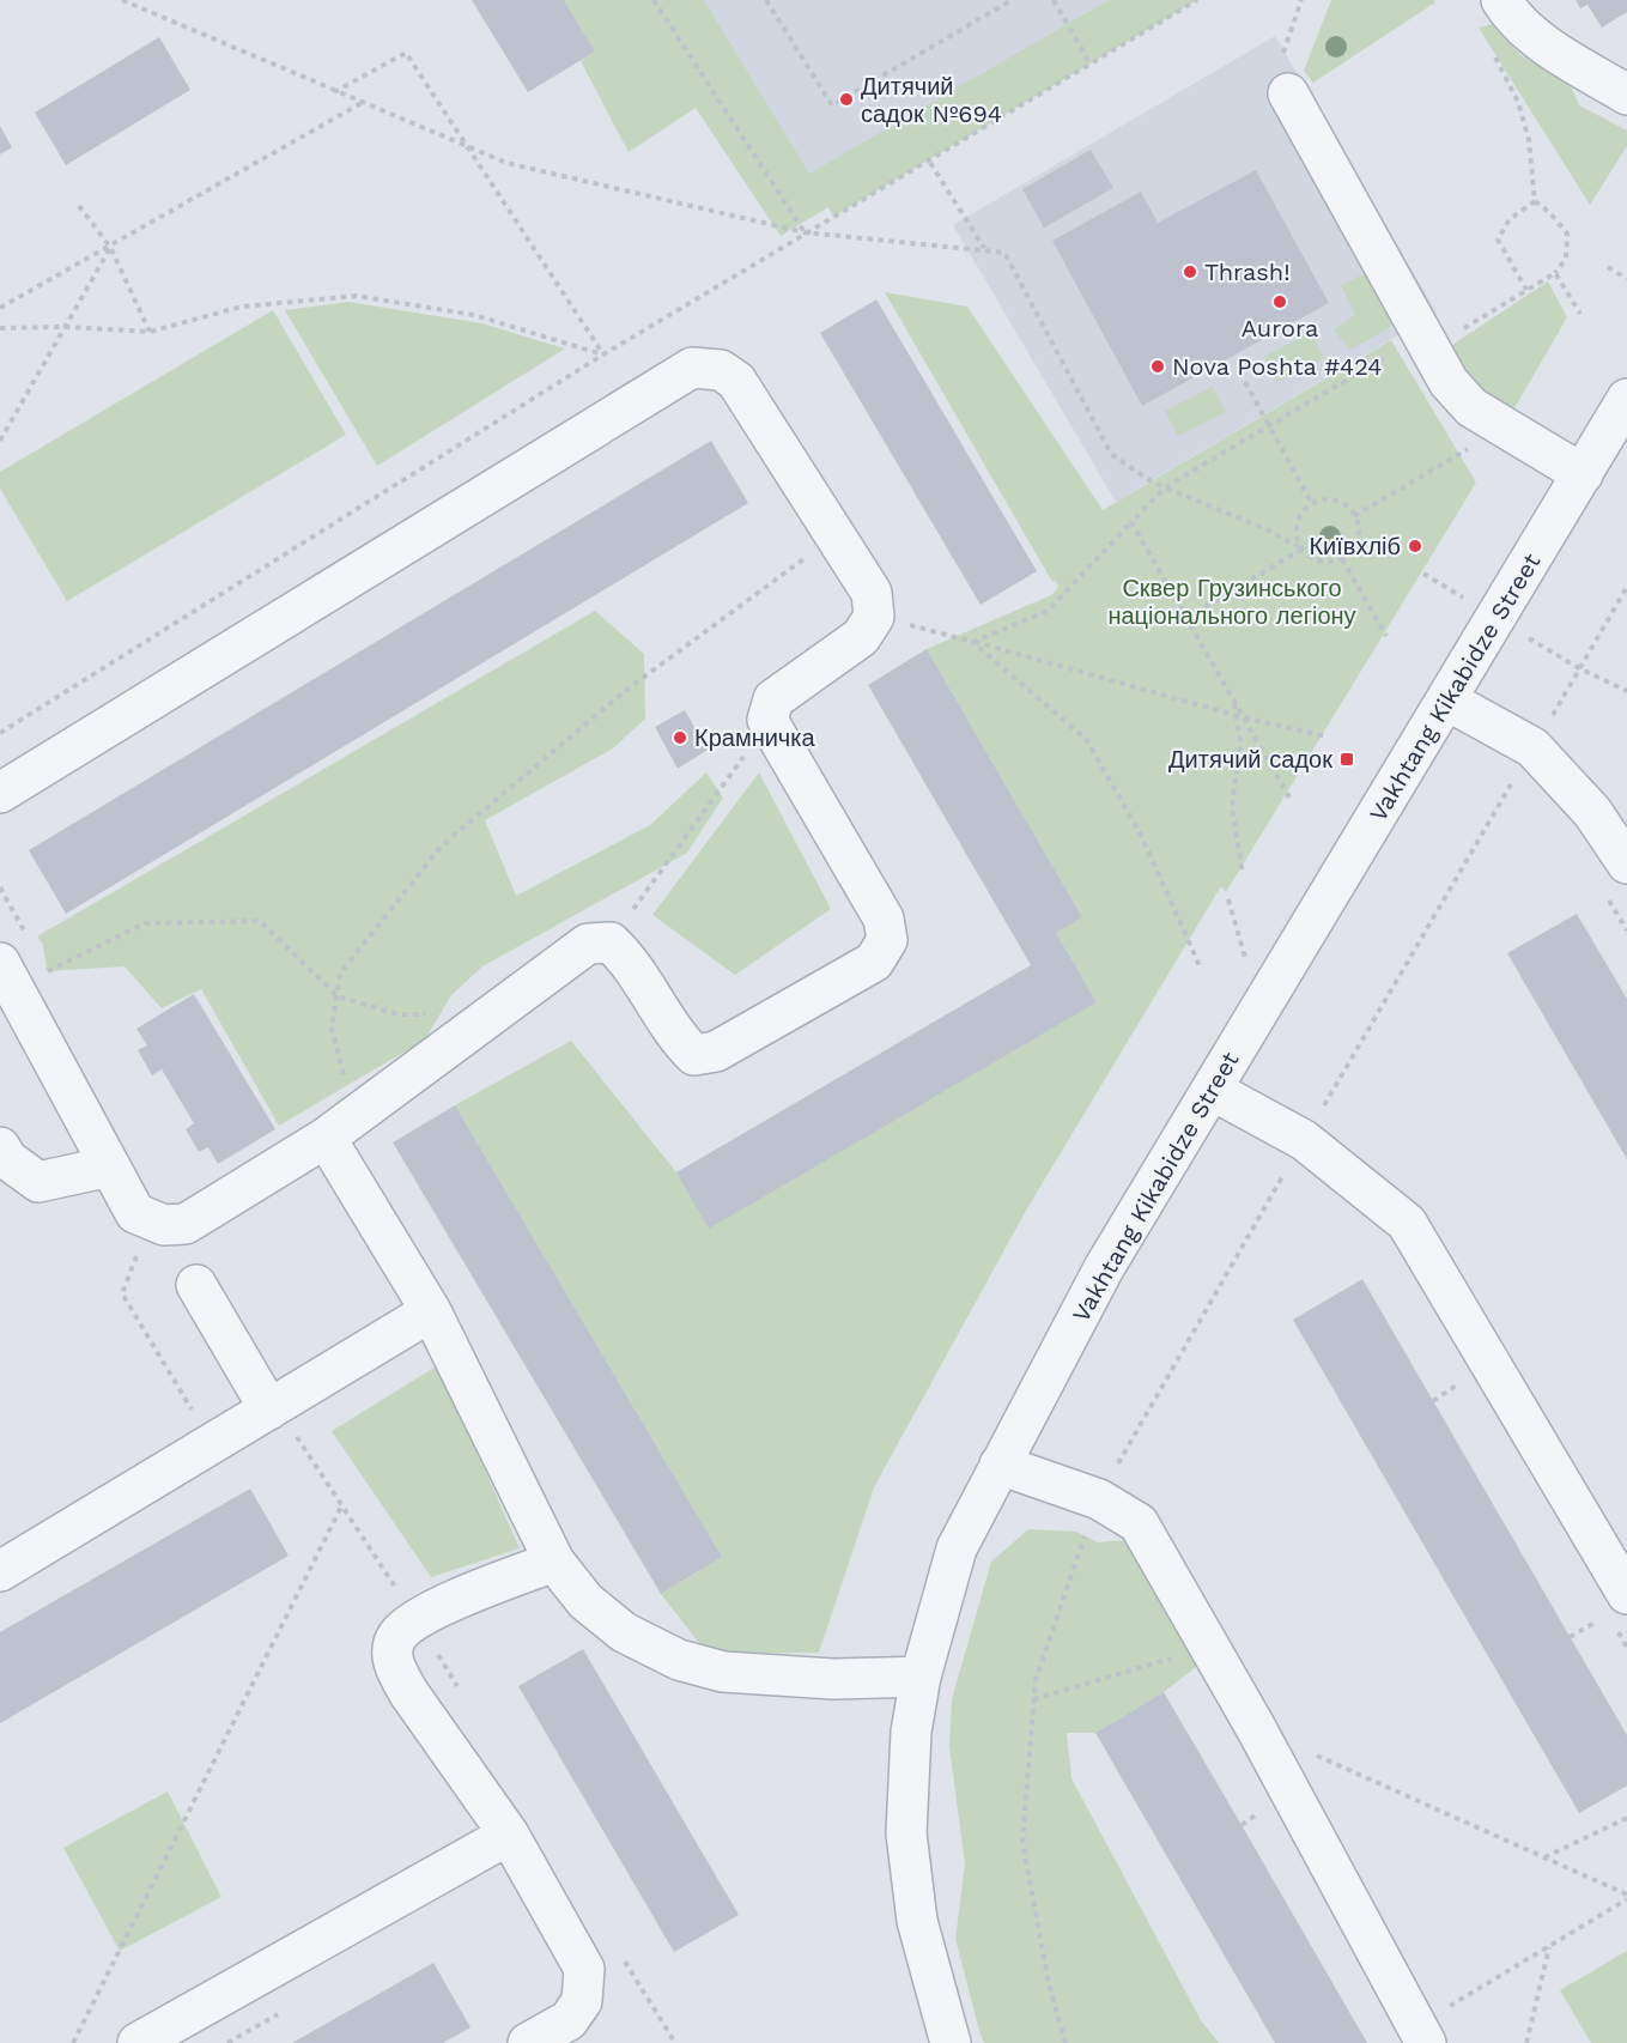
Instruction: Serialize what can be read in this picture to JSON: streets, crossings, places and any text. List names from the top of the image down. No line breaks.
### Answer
{"streets":{"street":["Vakhtang Kikabidze Street"]},"parks":["Сквер Грузинського національного легіону"],"places":{"other":["Дитячий садок №694","Thrash!","Aurora","Nova Poshta #424","Київхліб","Крамничка"],"transit":["Дитячий садок"]}}
